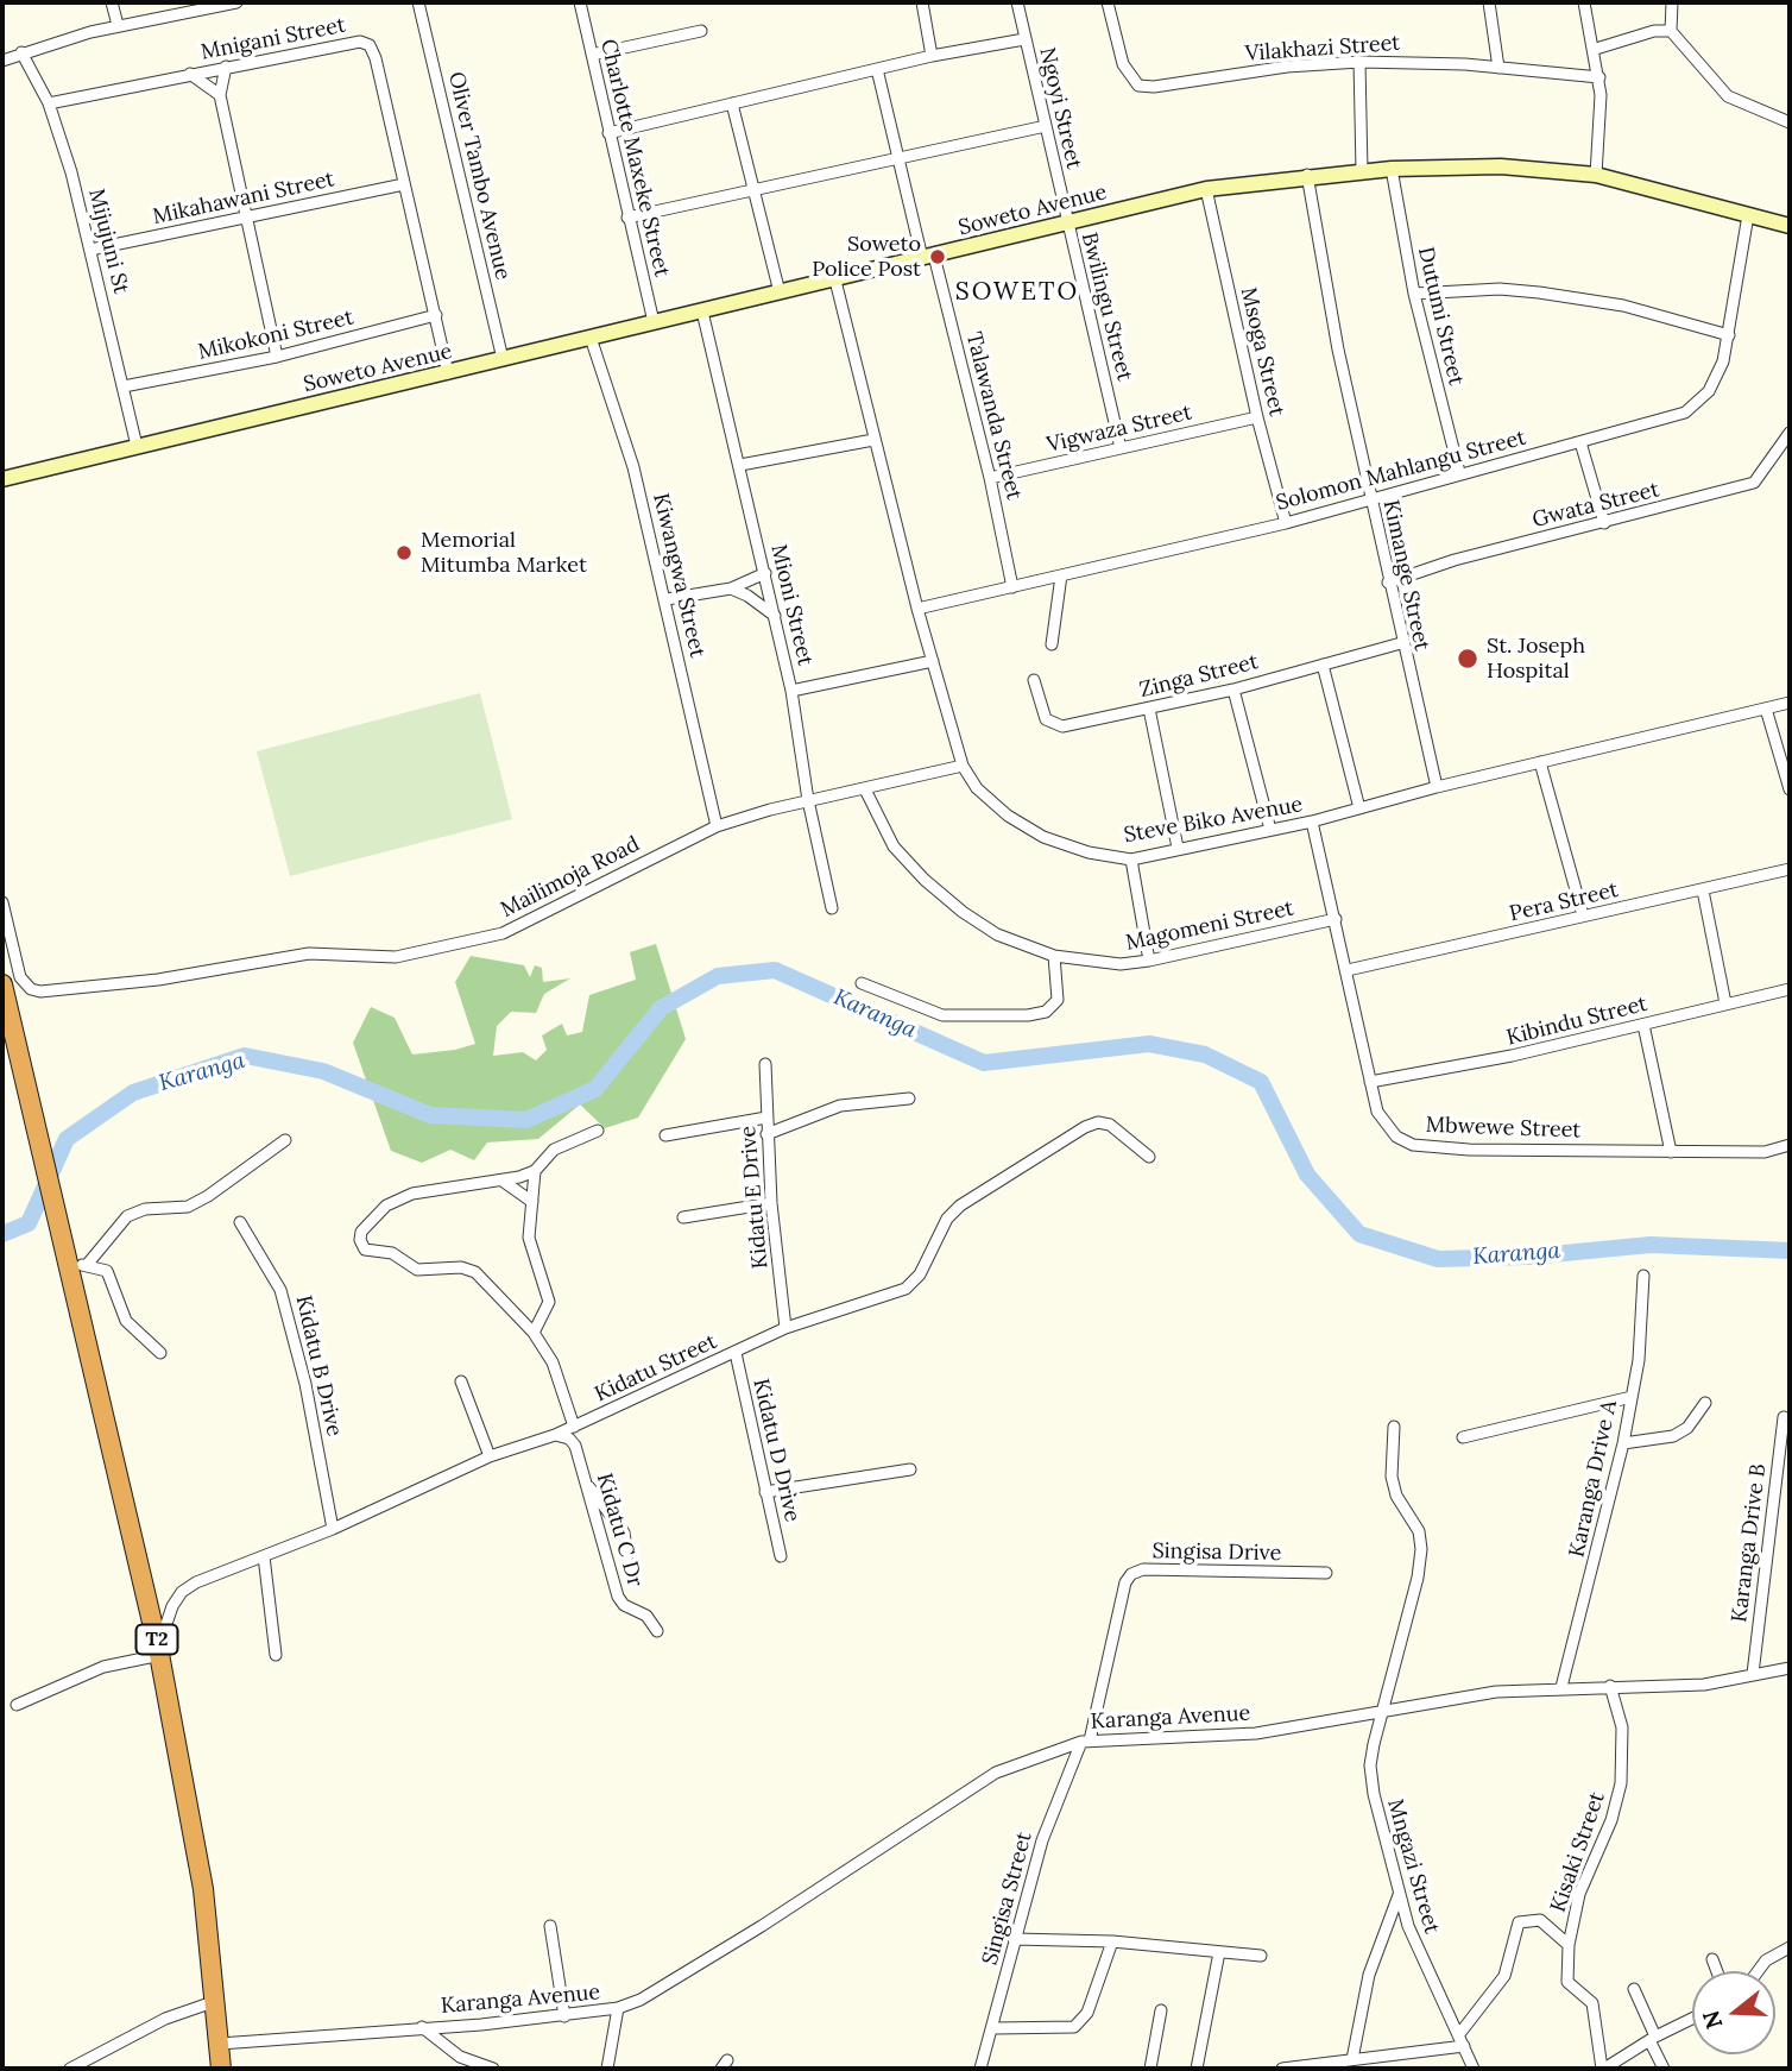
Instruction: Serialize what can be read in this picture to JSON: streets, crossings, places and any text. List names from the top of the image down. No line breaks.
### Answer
{"streets":{"highway":["T2"],"street":["Mnigani Street","Vilakhazi Street","Ngoyi Street","Charlotte Maxeke Street","Oliver Tambo Avenue","Mikahawani Street","Soweto Avenue","Mijujuni St","Bwilingu Street","Dutumi Street","Mikokoni Street","Msoga Street","Talawanda Street","Vigwaza Street","Solomon Mahlangu Street","Gwata Street","Kiwangwa Street","Kimange Street","Mioni Street","Zinga Street","Steve Biko Avenue","Mailimoja Road","Pera Street","Magomeni Street","Kibindu Street","Mbwewe Street","Kidatu E Drive","Kidatu B Drive","Kidatu Street","Kidatu D Drive","Karanga Drive A","Kidatu C Dr","Karanga Drive B","Singisa Drive","Karanga Avenue","Kisaki Street","Mngazi Street","Singisa Street"]},"crossings":[["Mnigani Street","Mikahawani Street"],["Mnigani Street","Soweto Avenue"],["Mnigani Street","Mijujuni St"],["Mnigani Street","Mikokoni Street"],["Ngoyi Street","Soweto Avenue"],["Ngoyi Street","Bwilingu Street"],["Charlotte Maxeke Street","Soweto Avenue"],["Oliver Tambo Avenue","Soweto Avenue"],["Mikahawani Street","Mijujuni St"],["Soweto Avenue","Mijujuni St"],["Soweto Avenue","Bwilingu Street"],["Soweto Avenue","Dutumi Street"],["Soweto Avenue","Msoga Street"],["Soweto Avenue","Talawanda Street"],["Soweto Avenue","Solomon Mahlangu Street"],["Soweto Avenue","Kiwangwa Street"],["Soweto Avenue","Kimange Street"],["Soweto Avenue","Mioni Street"],["Soweto Avenue","Steve Biko Avenue"],["Mijujuni St","Mikokoni Street"],["Bwilingu Street","Vigwaza Street"],["Dutumi Street","Solomon Mahlangu Street"],["Msoga Street","Vigwaza Street"],["Msoga Street","Solomon Mahlangu Street"],["Talawanda Street","Vigwaza Street"],["Talawanda Street","Solomon Mahlangu Street"],["Solomon Mahlangu Street","Kimange Street"],["Solomon Mahlangu Street","Steve Biko Avenue"],["Gwata Street","Kimange Street"],["Kiwangwa Street","Mailimoja Road"],["Kimange Street","Zinga Street"],["Kimange Street","Steve Biko Avenue"],["Mioni Street","Mailimoja Road"],["Steve Biko Avenue","Mailimoja Road"],["Steve Biko Avenue","Mbwewe Street"],["Mailimoja Road","Magomeni Street"],["Pera Street","Mbwewe Street"],["Magomeni Street","Mbwewe Street"],["Kibindu Street","Mbwewe Street"],["Kidatu E Drive","Kidatu Street"],["Kidatu B Drive","Kidatu Street"],["Kidatu Street","Kidatu D Drive"],["Kidatu Street","Kidatu C Dr"],["Kidatu Street","T2"],["Karanga Drive A","Karanga Avenue"],["Karanga Drive B","Karanga Avenue"],["Singisa Drive","Karanga Avenue"],["Singisa Drive","Singisa Street"],["T2","Karanga Avenue"],["Karanga Avenue","Kisaki Street"],["Karanga Avenue","Mngazi Street"],["Karanga Avenue","Singisa Street"]],"districts":["SOWETO"],"water":["Karanga"],"places":["Soweto Police Post","Memorial Mitumba Market","St. Joseph Hospital"],"north":"left"}
